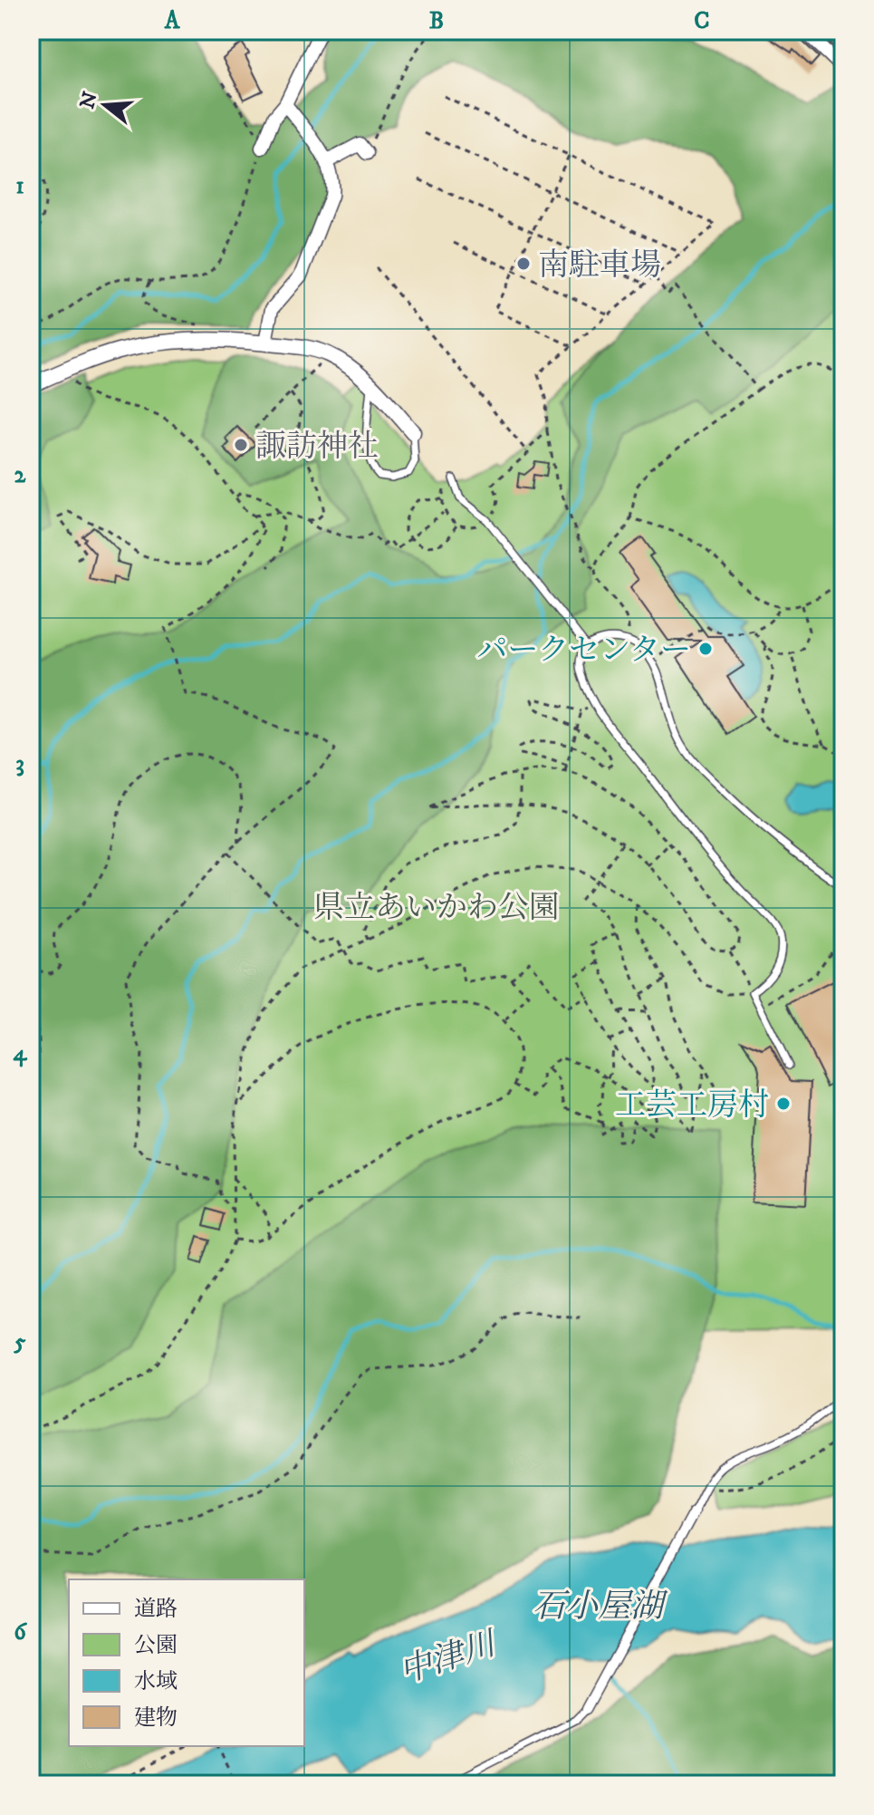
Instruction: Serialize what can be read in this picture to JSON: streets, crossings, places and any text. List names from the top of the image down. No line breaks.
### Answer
{"water":["石小屋湖","中津川"],"parks":["県立あいかわ公園"],"places":["南駐車場","諏訪神社","パークセンター","工芸工房村"],"legend":["道路","公園","水域","建物"],"north":"left","grid":{"columns":["A","B","C"],"rows":["1","2","3","4","5","6"]}}
